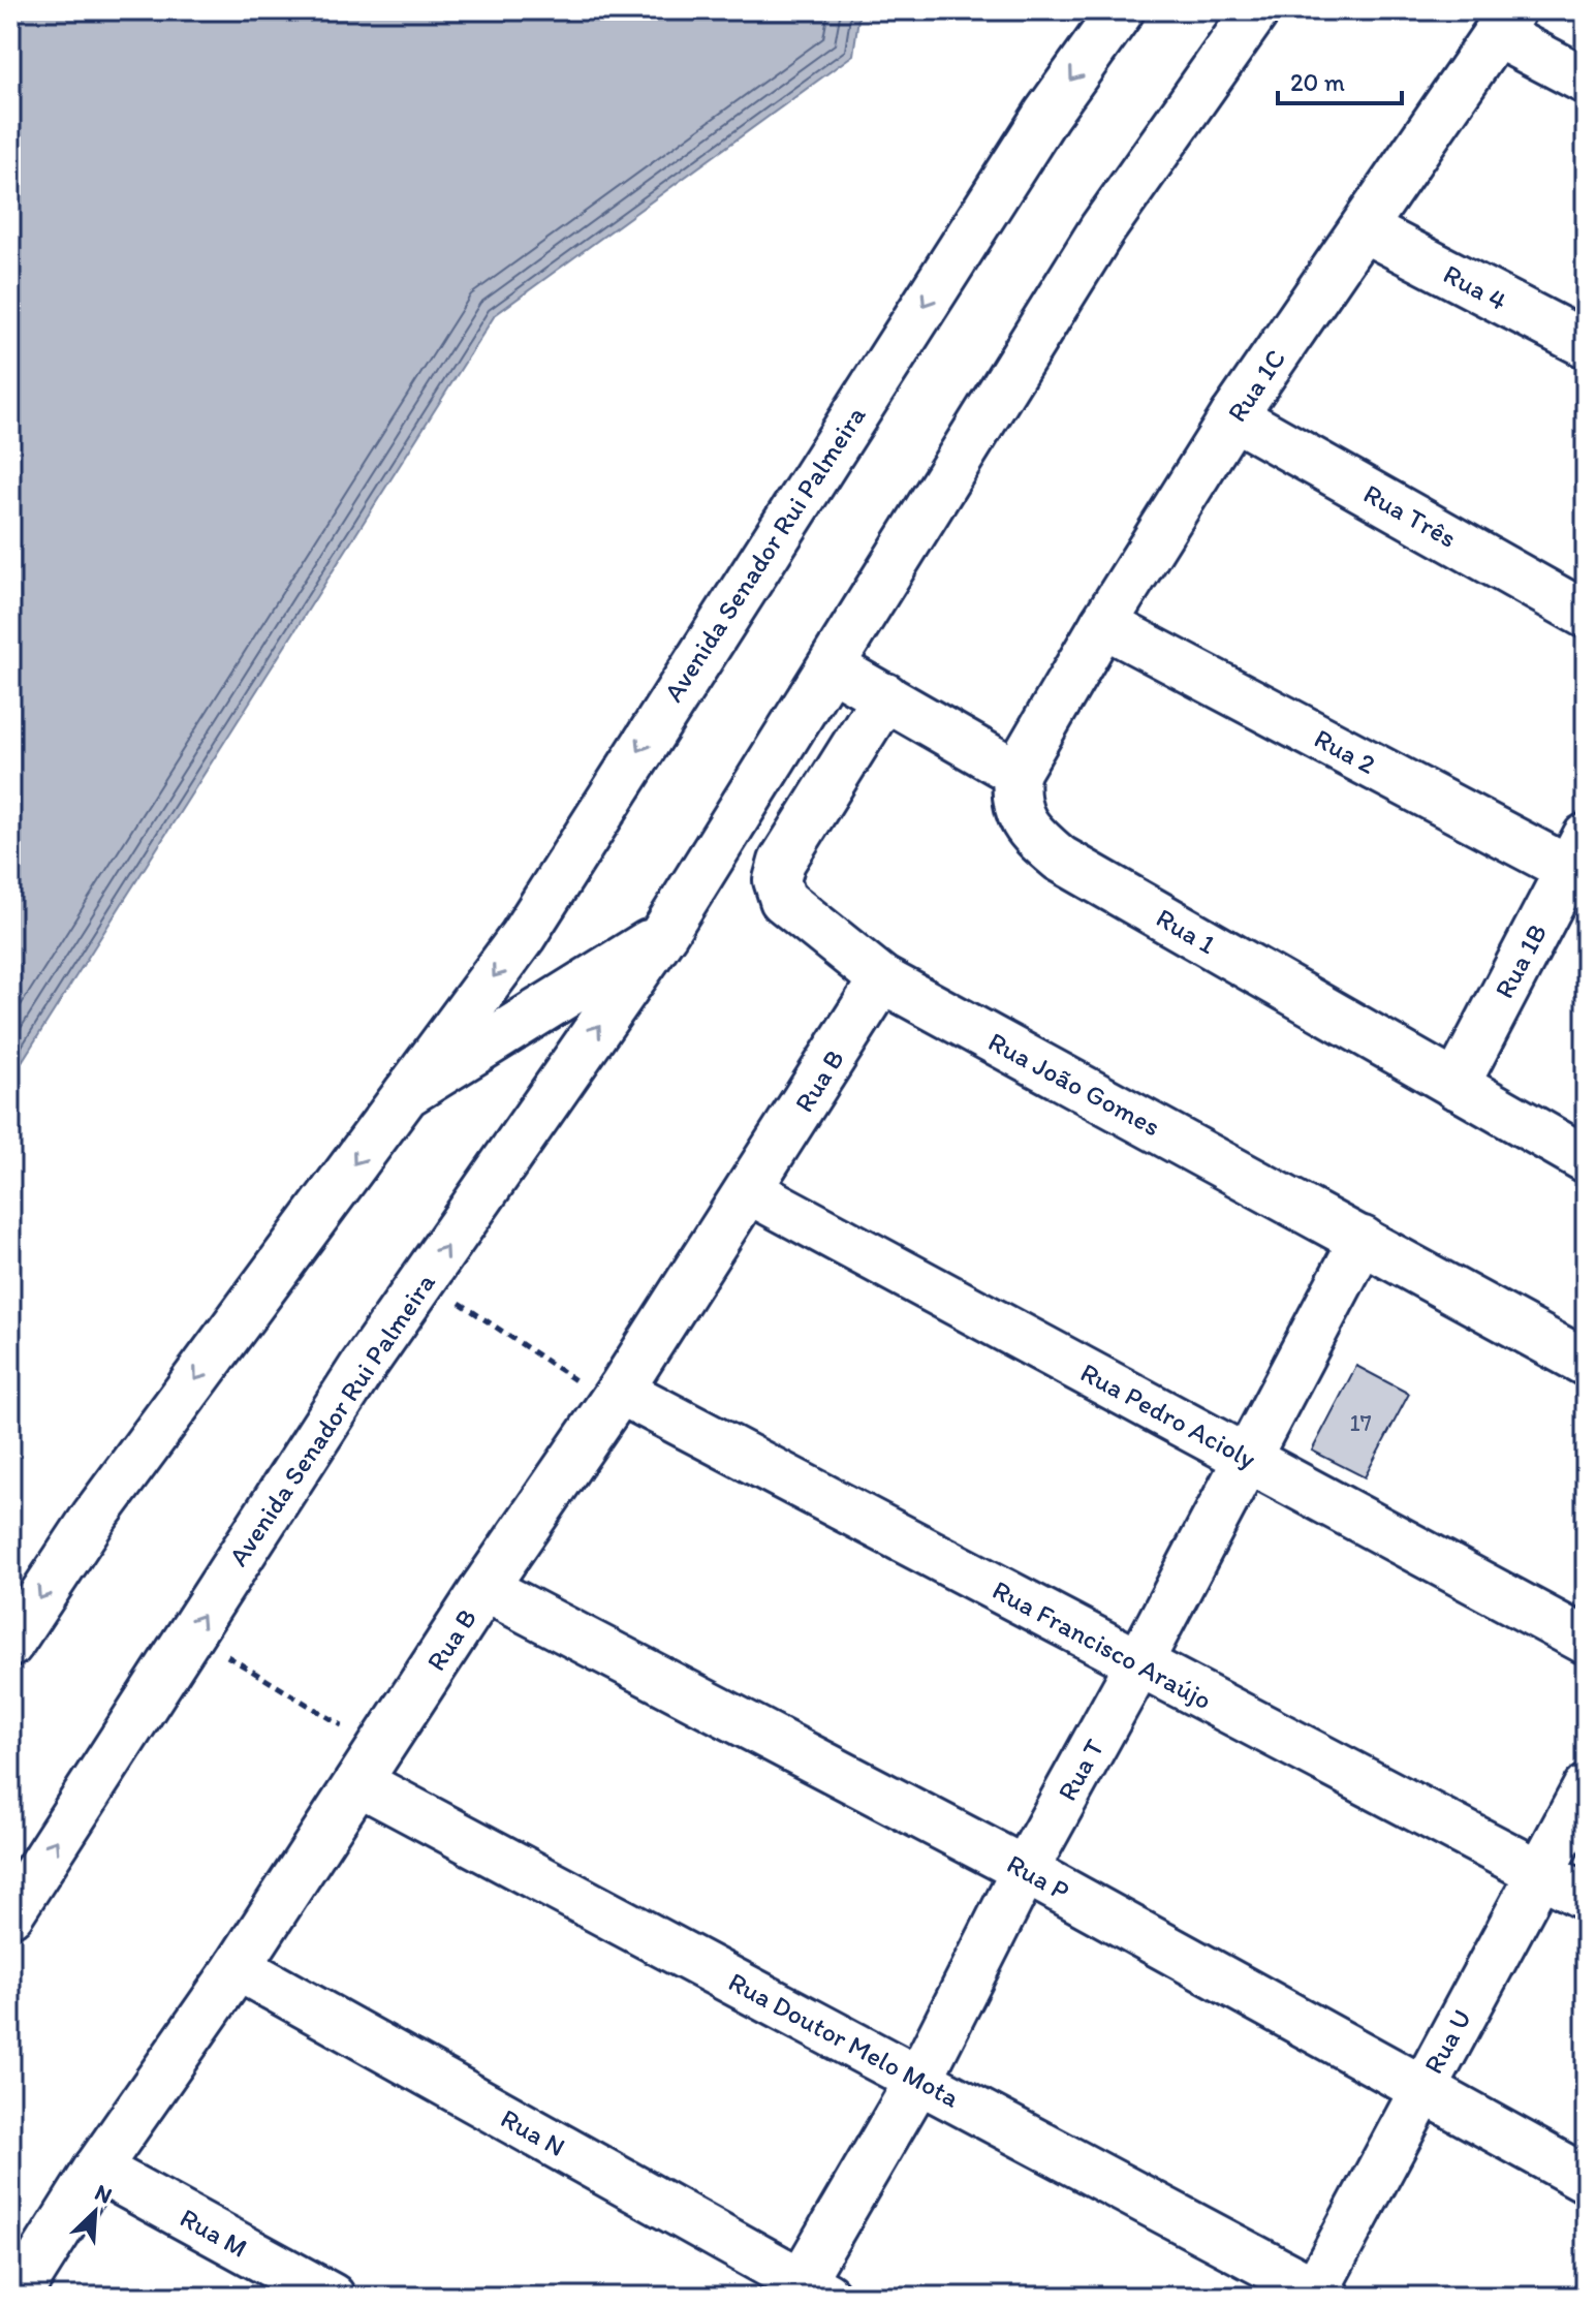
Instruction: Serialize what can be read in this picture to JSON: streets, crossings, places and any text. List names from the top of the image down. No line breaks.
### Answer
{"streets":{"street":["Rua 4","Rua 1C","Rua Três","Avenida Senador Rui Palmeira","Rua 2","Rua 1","Rua 1B","Rua B","Rua João Gomes","Rua Pedro Acioly","Rua Francisco Araújo","Rua T","Rua P","Rua Doutor Melo Mota","Rua U","Rua N","Rua M"]},"crossings":[["Rua 4","Rua 1C"],["Rua 1C","Rua Três"],["Rua 1C","Rua 2"],["Rua 1C","Rua 1"],["Rua 2","Rua 1B"],["Rua 1","Rua 1B"],["Rua B","Rua João Gomes"],["Rua B","Rua Pedro Acioly"],["Rua B","Rua Francisco Araújo"],["Rua B","Rua P"],["Rua B","Rua Doutor Melo Mota"],["Rua B","Rua N"],["Rua B","Rua M"],["Rua João Gomes","Rua T"],["Rua Pedro Acioly","Rua T"],["Rua Francisco Araújo","Rua T"],["Rua Francisco Araújo","Rua U"],["Rua T","Rua P"],["Rua T","Rua Doutor Melo Mota"],["Rua T","Rua N"],["Rua P","Rua U"],["Rua Doutor Melo Mota","Rua U"]],"house_numbers":["17"],"scale_bar":"20 m","north":"top right"}
